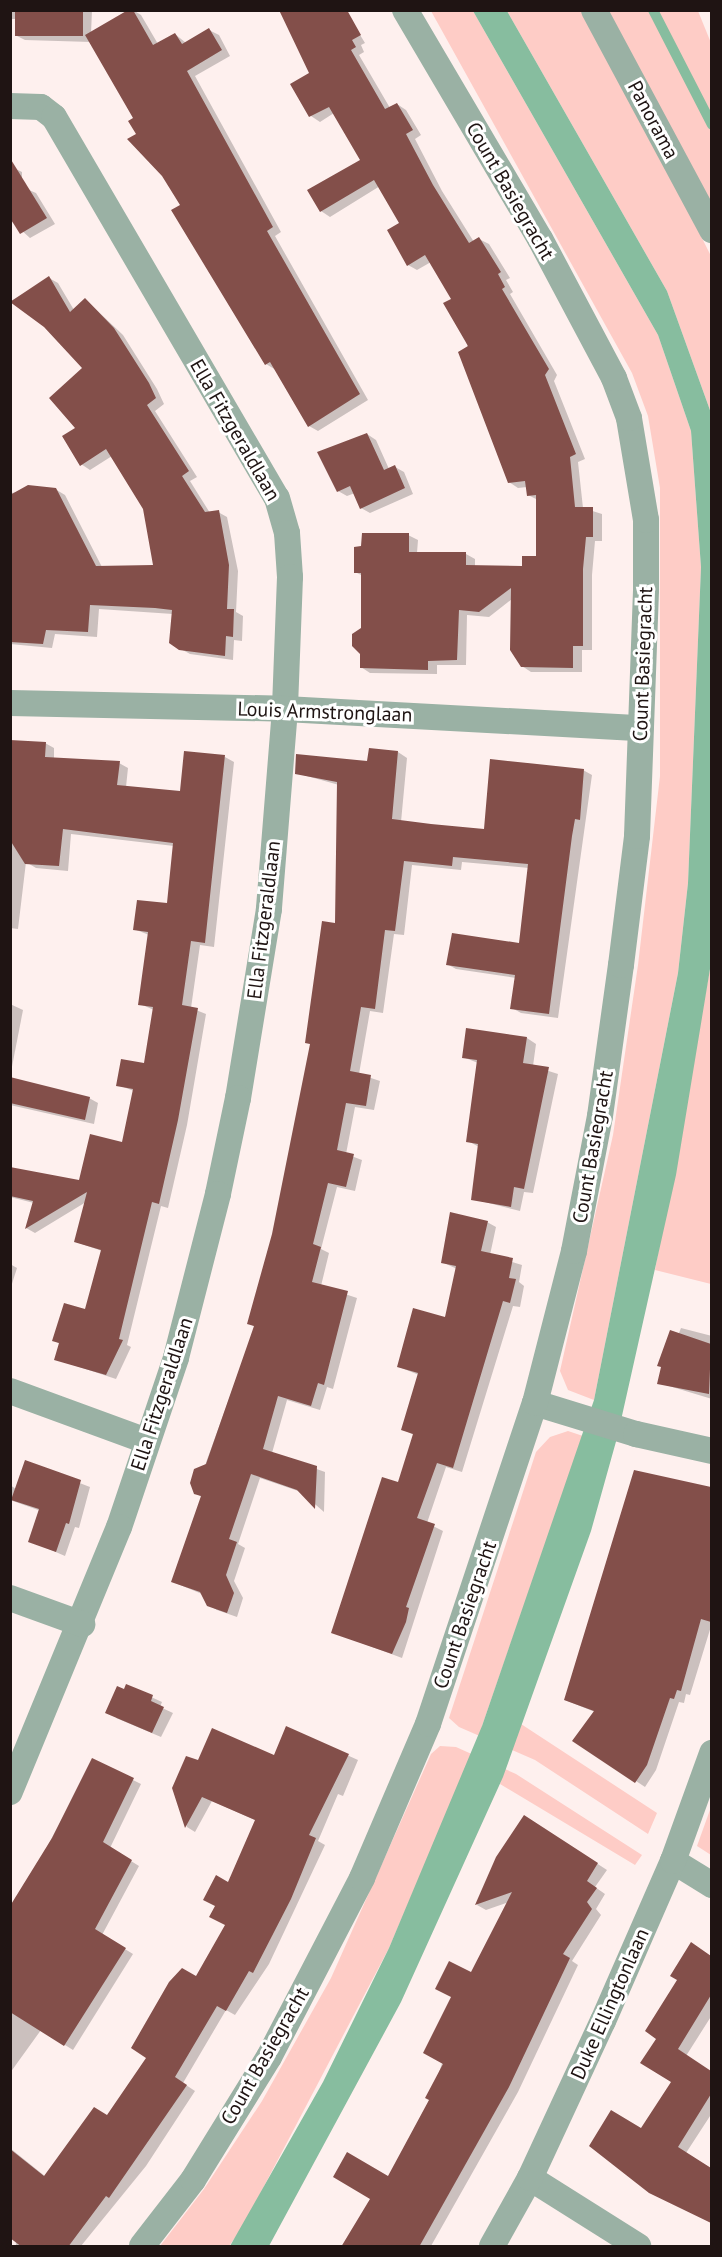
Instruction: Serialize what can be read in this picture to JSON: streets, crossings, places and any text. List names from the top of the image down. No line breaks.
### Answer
{"streets":{"street":["Panorama","Count Basiegracht","Ella Fitzgeraldlaan","Louis Armstronglaan","Duke Ellingtonlaan"]},"crossings":[["Count Basiegracht","Louis Armstronglaan"],["Ella Fitzgeraldlaan","Louis Armstronglaan"]]}
